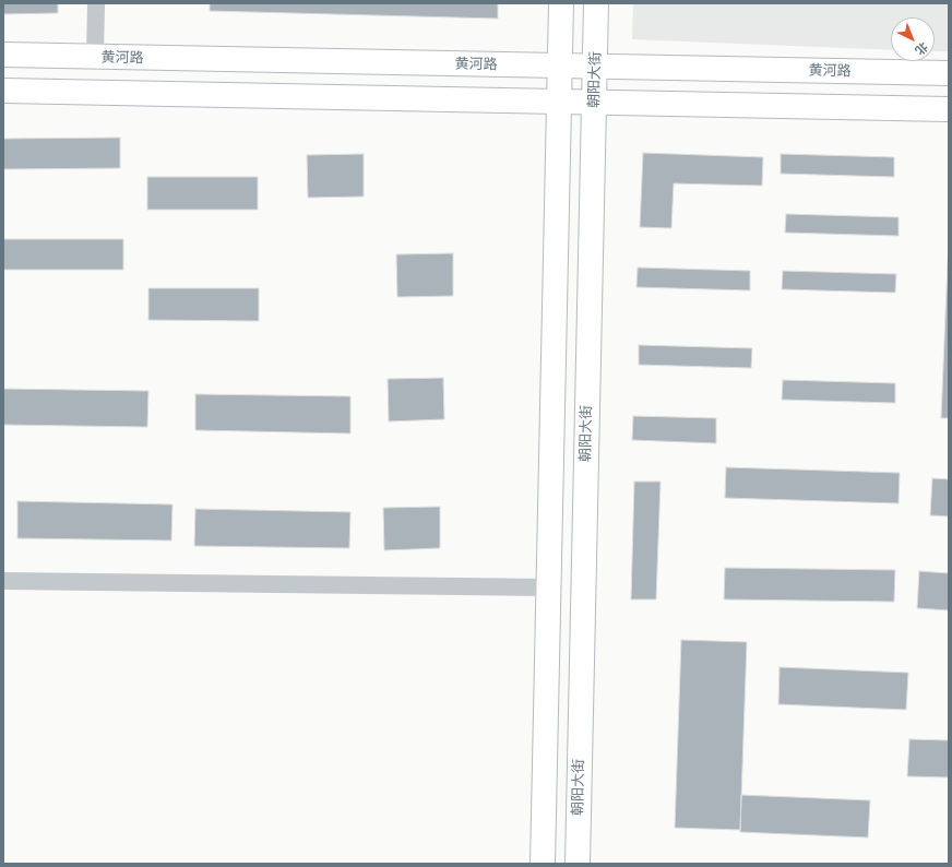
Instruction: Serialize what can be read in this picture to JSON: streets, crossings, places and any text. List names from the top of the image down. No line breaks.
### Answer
{"streets":{"main road":["黄河路","朝阳大街"]},"crossings":[["黄河路","朝阳大街"]],"north":"bottom right"}
